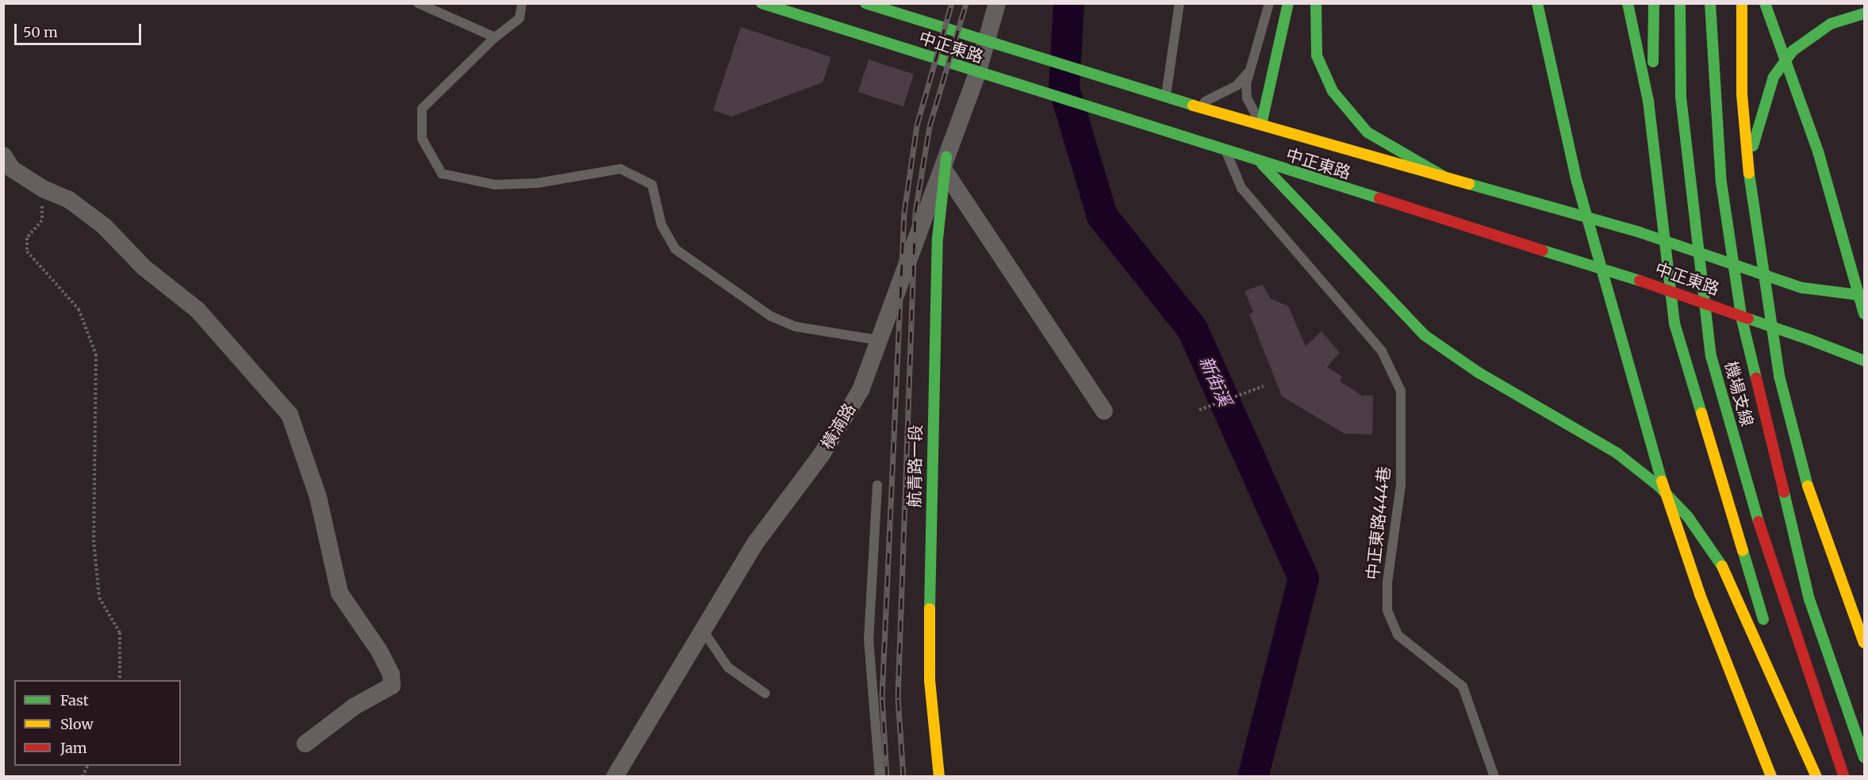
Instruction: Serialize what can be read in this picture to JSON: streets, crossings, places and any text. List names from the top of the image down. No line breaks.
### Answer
{"streets":{"main road":["中正東路","機場支線","航青路一段"],"street":["橫湳路"],"lane":["中正東路444巷"]},"crossings":[["中正東路","橫湳路"],["中正東路","中正東路444巷"],["橫湳路","航青路一段"]],"water":["新街溪"],"legend":["Fast","Slow","Jam"],"scale_bar":"50 m"}
